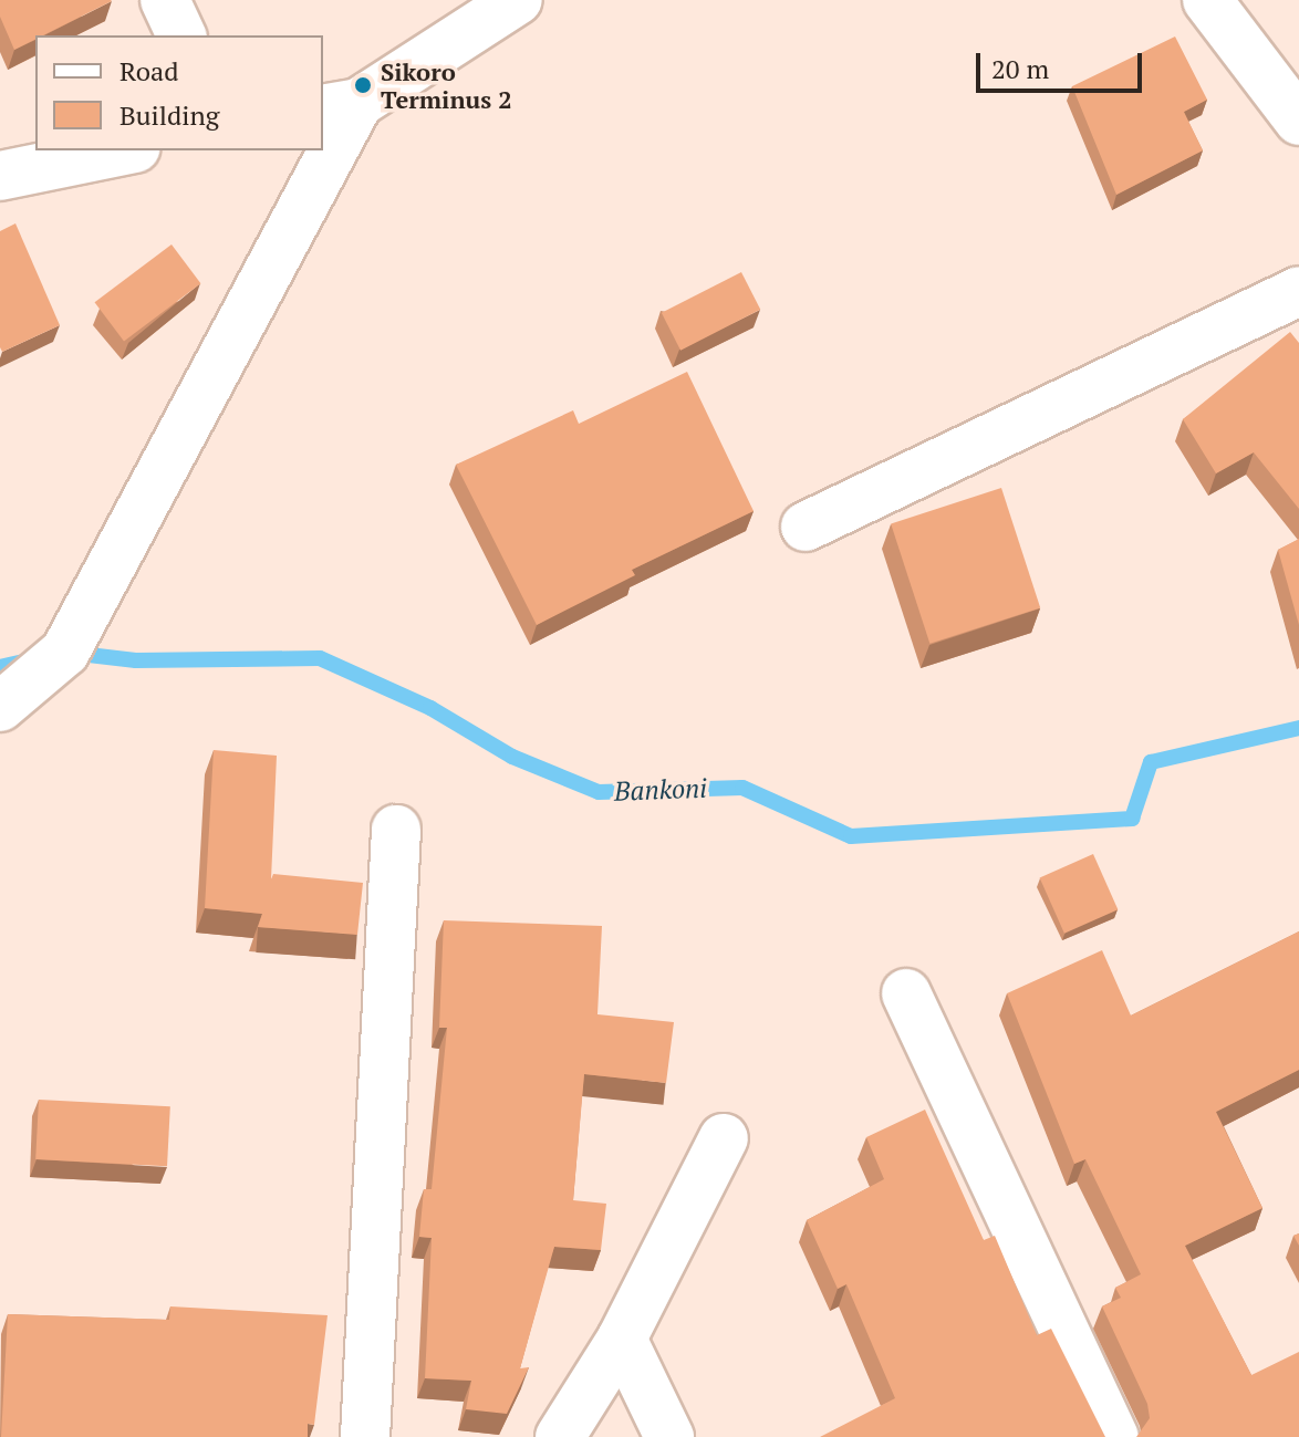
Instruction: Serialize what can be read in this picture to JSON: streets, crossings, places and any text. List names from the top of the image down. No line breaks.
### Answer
{"water":["Bankoni"],"places":["Sikoro Terminus 2"],"legend":["Road","Building"],"scale_bar":"20 m"}
